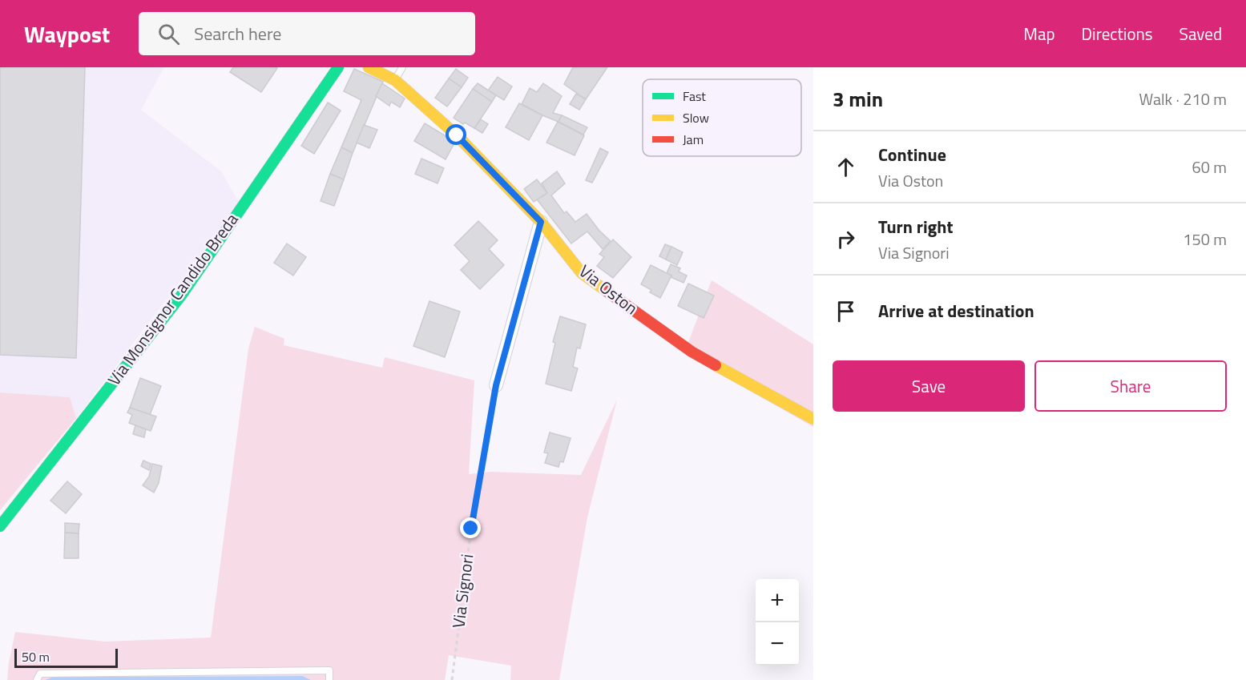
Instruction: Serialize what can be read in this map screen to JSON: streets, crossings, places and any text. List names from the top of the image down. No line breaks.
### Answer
{"streets":{"street":["Via Oston","Via Monsignor Candido Breda"],"path":["Via Signori"]},"legend":["Fast","Slow","Jam"],"scale_bar":"50 m","page":{"header":"Waypost","search":"Search here","nav":["Map","Directions","Saved"],"heading":["3 min","Walk · 210 m"],"list":[["Continue","Via Oston","60 m"],["Turn right","Via Signori","150 m"],"Arrive at destination"],"buttons":["Save","Share"],"map_buttons":["+","−"],"scale":"50 m"}}
